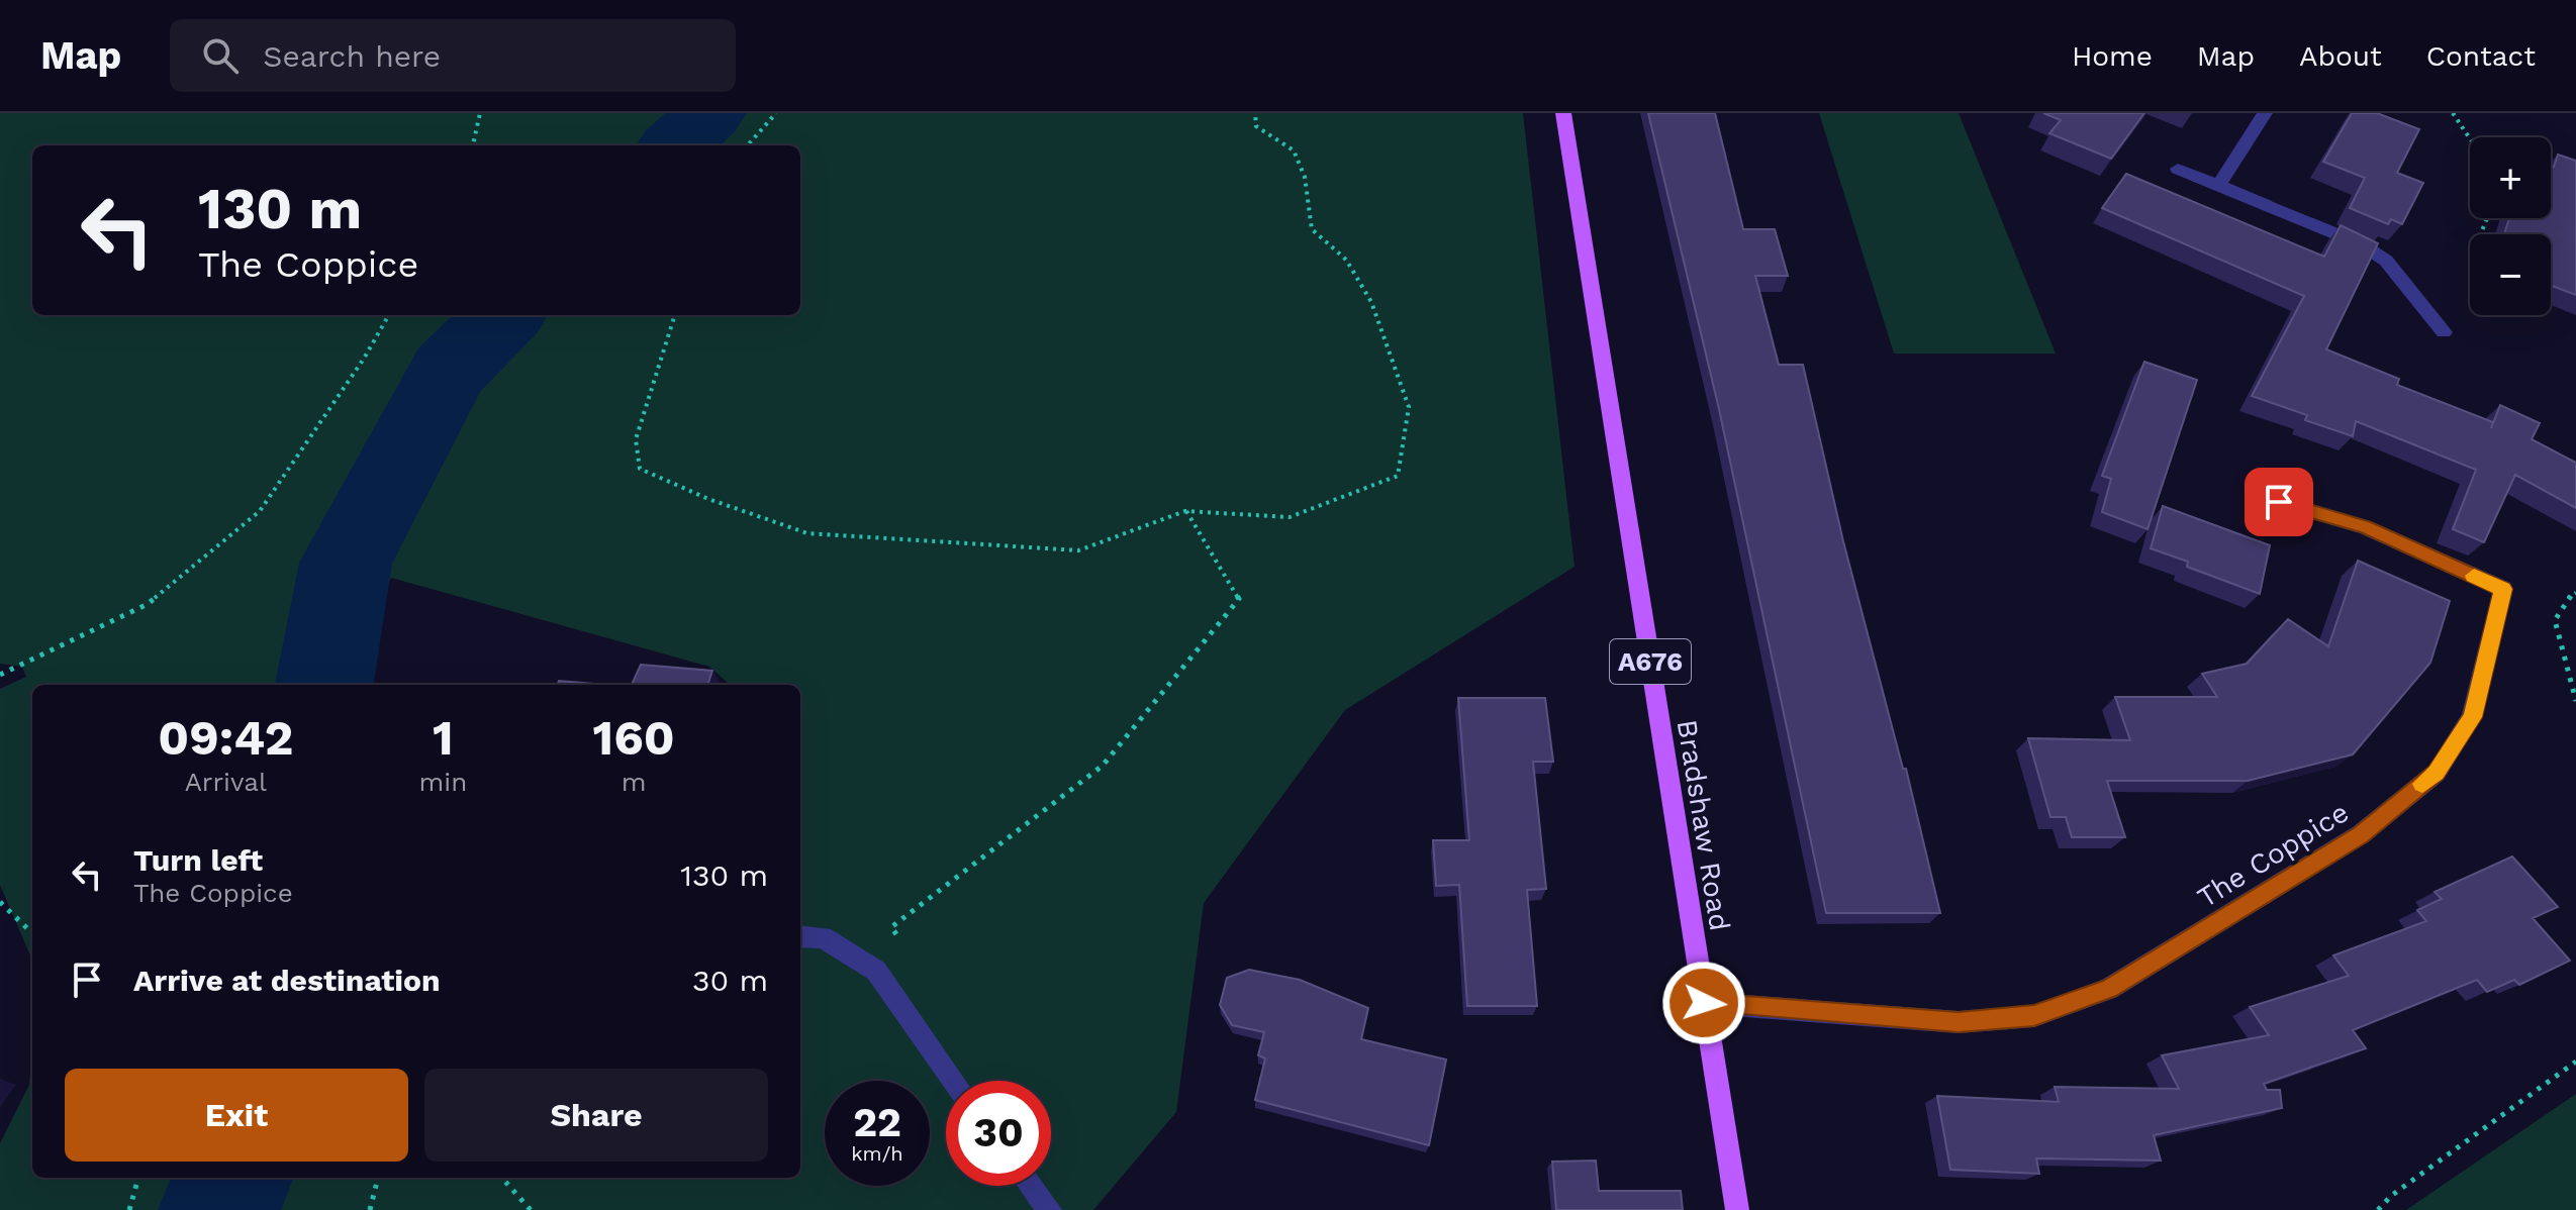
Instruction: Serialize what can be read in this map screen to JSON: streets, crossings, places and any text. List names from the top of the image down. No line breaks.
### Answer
{"streets":{"main road":["A676","Bradshaw Road"],"street":["The Coppice"]},"crossings":[["Bradshaw Road","The Coppice"]],"page":{"header":"Map","search":"Search here","nav":["Home","Map","About","Contact"],"map_buttons":["+","−"],"turn":["130 m","The Coppice"],"eta":["09:42","Arrival","1","min","160","m"],"list":[{"name":"Turn left","note":"The Coppice","value":"130 m"},{"name":"Arrive at destination","value":"30 m"}],"buttons":["Exit","Share"],"speed":"22 km/h","limit":"30"}}
